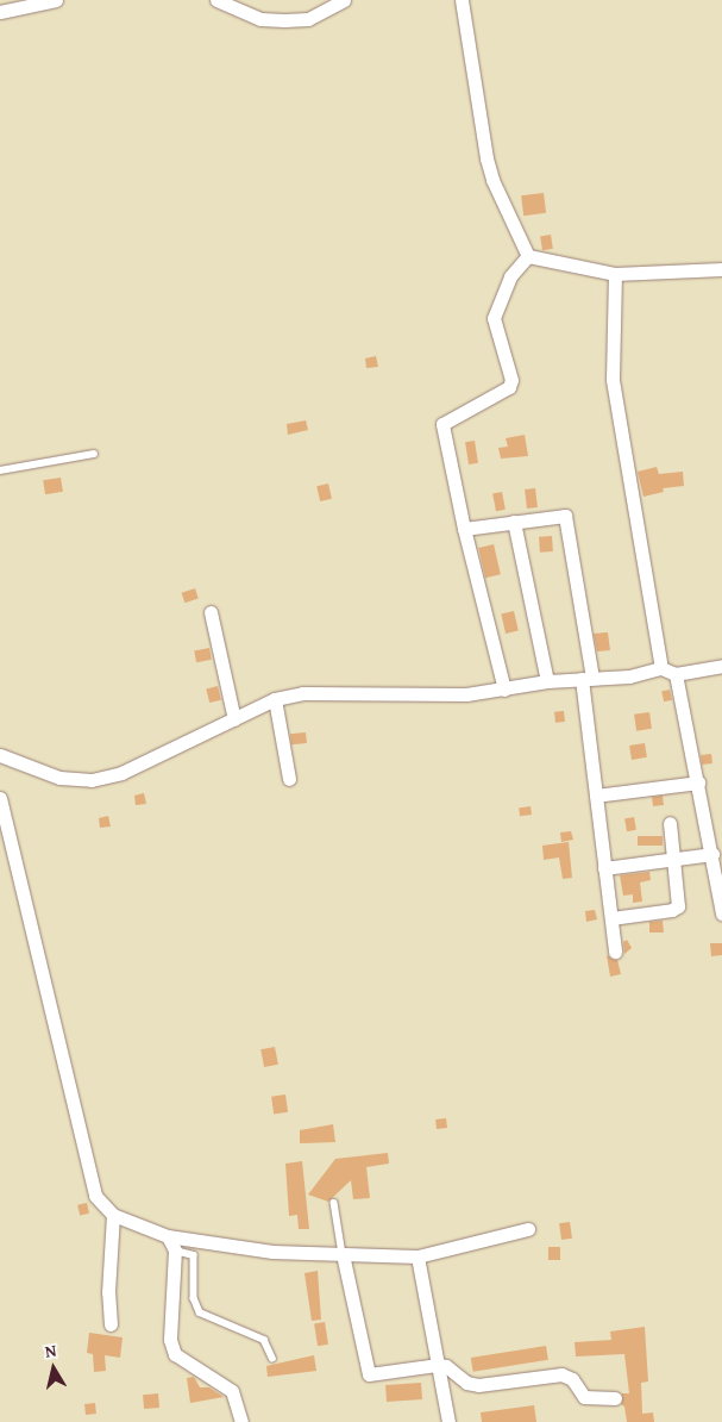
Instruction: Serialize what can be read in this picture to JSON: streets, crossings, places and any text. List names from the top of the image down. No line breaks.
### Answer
{"north":"top"}
